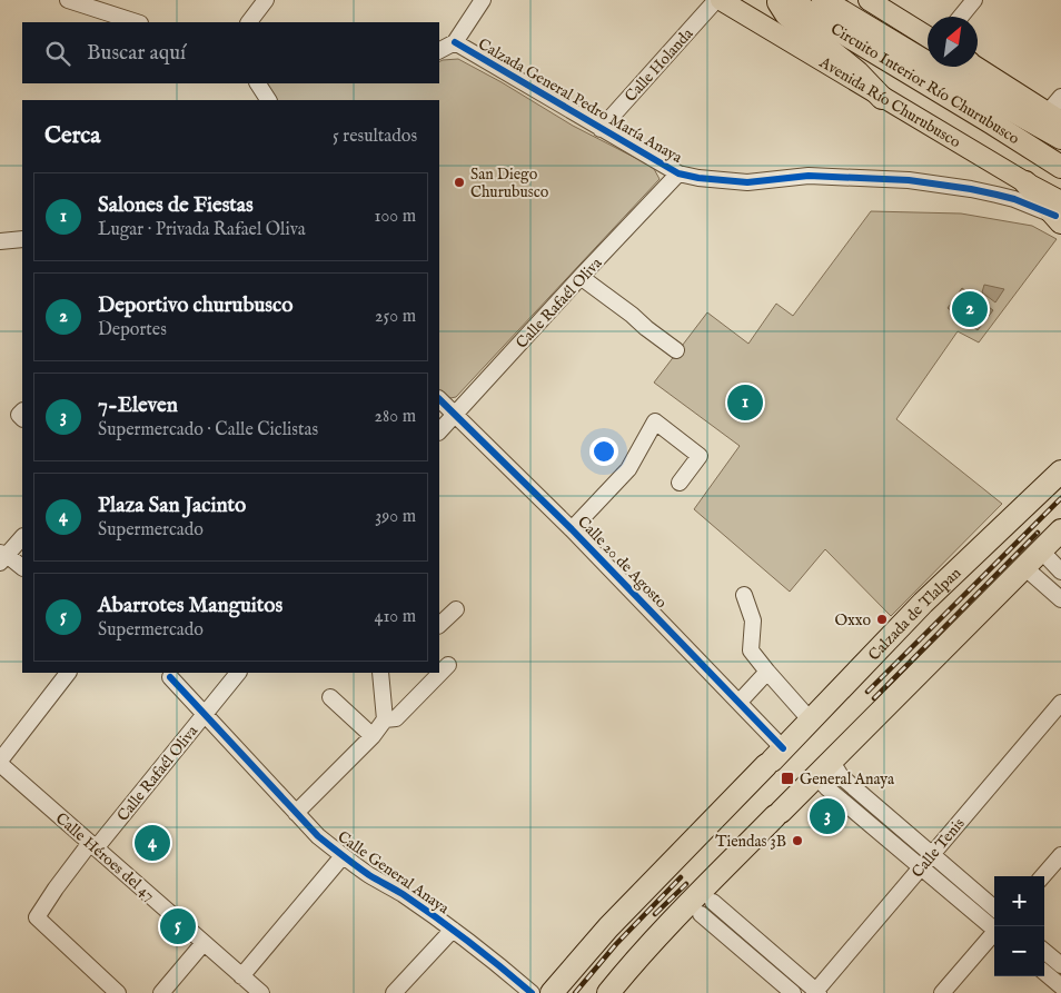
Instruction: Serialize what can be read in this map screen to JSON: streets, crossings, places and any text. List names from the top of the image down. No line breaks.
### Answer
{"streets":{"highway":["Circuito Interior Río Churubusco","Calzada de Tlalpan"],"main road":["Avenida Río Churubusco"],"street":["Calle Holanda","Calzada General Pedro María Anaya","Calle Rafaél Oliva","Calle 20 de Agosto","Calle Tenis","Calle Héroes del 47","Calle General Anaya"]},"crossings":[["Calle Holanda","Calzada General Pedro María Anaya"],["Calzada General Pedro María Anaya","Calle Rafaél Oliva"],["Calle Rafaél Oliva","Calle 20 de Agosto"],["Calle Rafaél Oliva","Calle Héroes del 47"],["Calle Rafaél Oliva","Calle General Anaya"],["Calle 20 de Agosto","Calzada de Tlalpan"]],"places":{"other":["San Diego Churubusco","Oxxo","Tiendas 3B"],"transit":["General Anaya"]},"north":"top right","page":{"search":"Buscar aquí","heading":["Cerca","5 resultados"],"list":[{"mark":"1","name":"Salones de Fiestas","note":"Lugar · Privada Rafael Oliva","value":"100 m"},{"mark":"2","name":"Deportivo churubusco","note":"Deportes","value":"250 m"},{"mark":"3","name":"7-Eleven","note":"Supermercado · Calle Ciclistas","value":"280 m"},{"mark":"4","name":"Plaza San Jacinto","note":"Supermercado","value":"390 m"},{"mark":"5","name":"Abarrotes Manguitos","note":"Supermercado","value":"410 m"}],"pins":["2","1","3","4","5"],"map_buttons":["+","−"]}}
